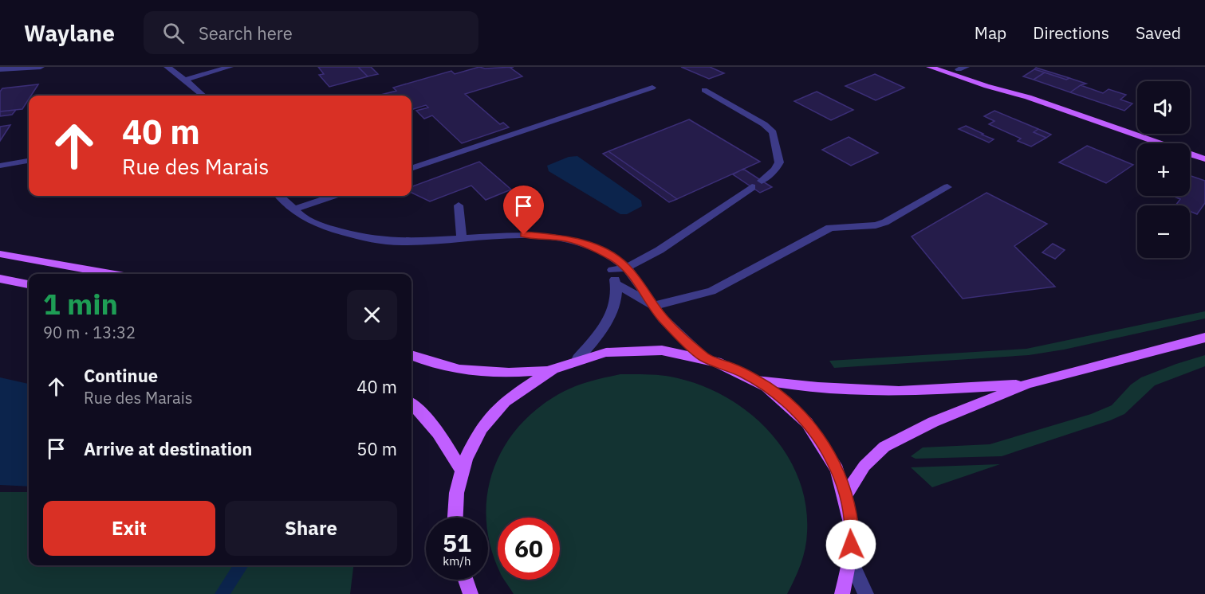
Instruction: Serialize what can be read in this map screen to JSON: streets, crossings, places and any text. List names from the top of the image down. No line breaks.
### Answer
{"page":{"header":"Waylane","search":"Search here","nav":["Map","Directions","Saved"],"map_buttons":["+","−"],"turn":["40 m","Rue des Marais"],"heading":["1 min","90 m · 13:32"],"list":[{"name":"Continue","note":"Rue des Marais","value":"40 m"},{"name":"Arrive at destination","value":"50 m"}],"buttons":["Exit","Share"],"speed":"51 km/h","limit":"60"}}
